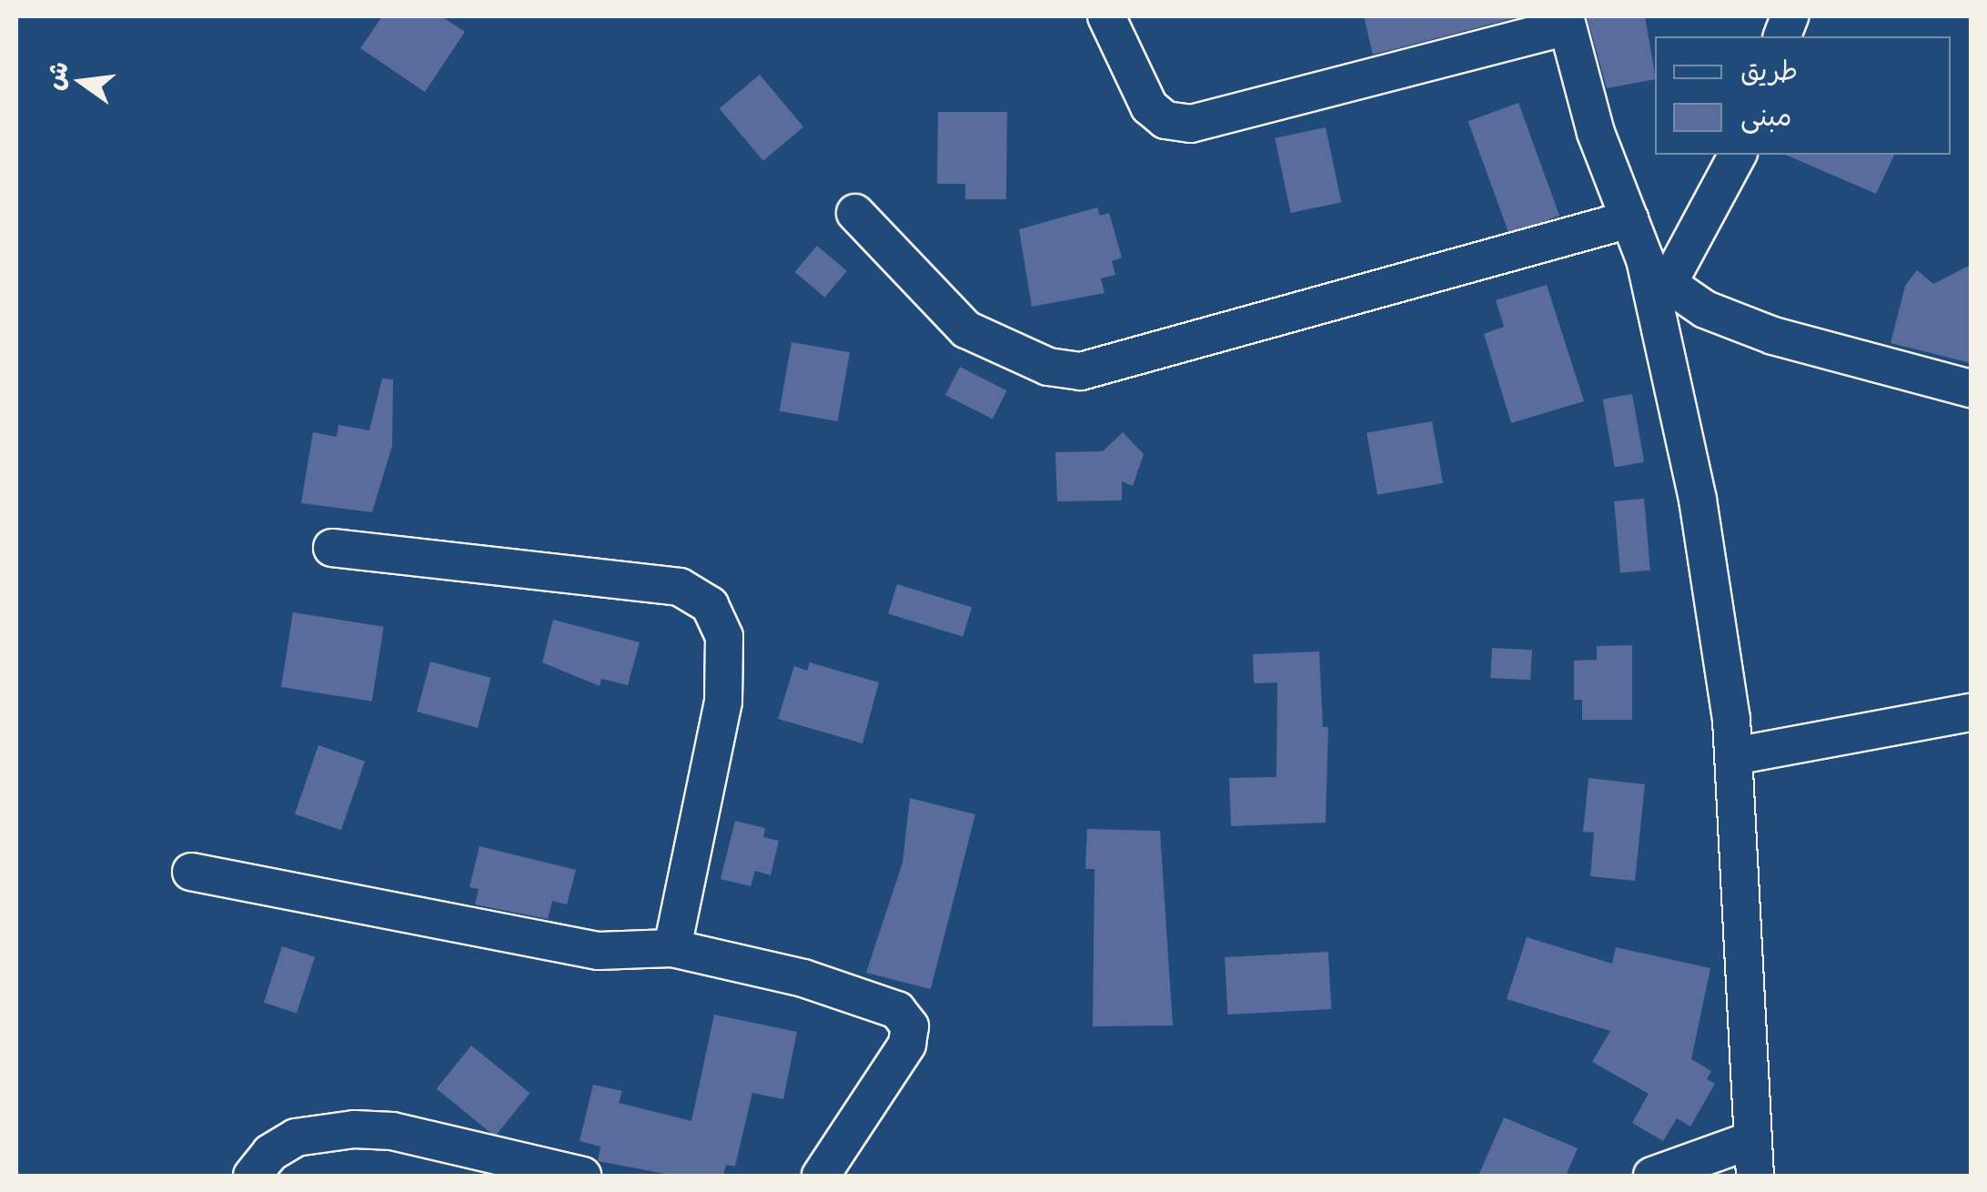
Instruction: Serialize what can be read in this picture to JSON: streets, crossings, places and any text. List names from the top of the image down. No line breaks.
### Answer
{"legend":["طريق","مبنى"],"north":"left"}
